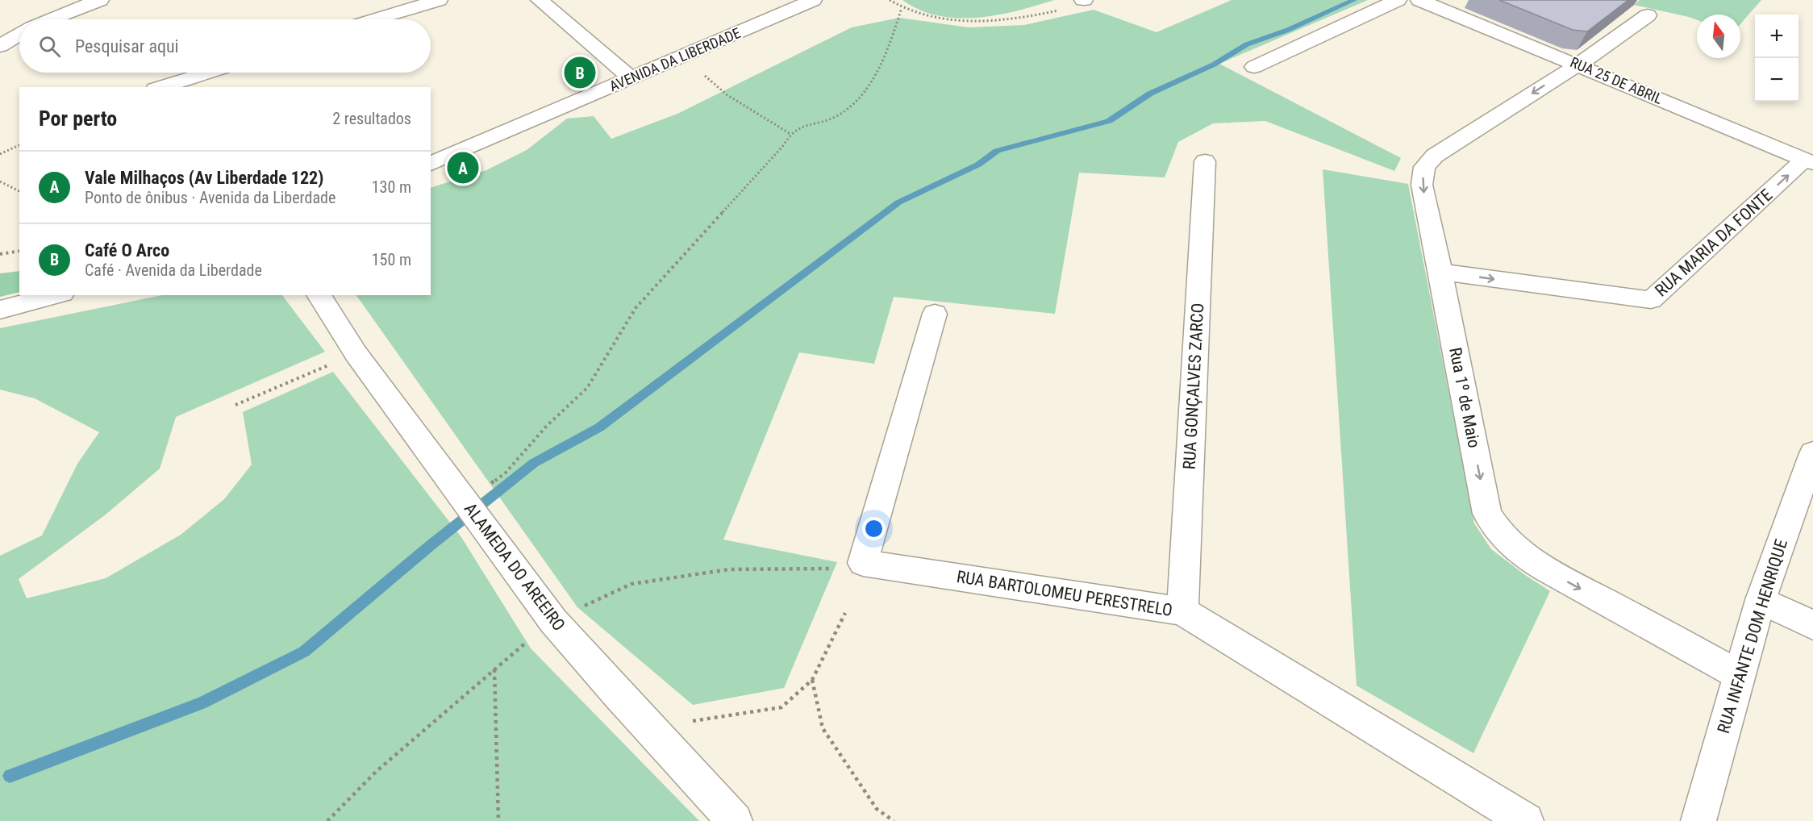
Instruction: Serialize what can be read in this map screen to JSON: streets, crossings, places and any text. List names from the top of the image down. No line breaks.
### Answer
{"streets":{"street":["AVENIDA DA LIBERDADE","RUA 25 DE ABRIL","RUA MARIA DA FONTE","RUA GONÇALVES ZARCO","Rua 1º de Maio","ALAMEDA DO AREEIRO","RUA BARTOLOMEU PERESTRELO","RUA INFANTE DOM HENRIQUE"]},"crossings":[["RUA 25 DE ABRIL","RUA MARIA DA FONTE"],["RUA 25 DE ABRIL","Rua 1º de Maio"],["RUA MARIA DA FONTE","Rua 1º de Maio"],["RUA GONÇALVES ZARCO","RUA BARTOLOMEU PERESTRELO"],["Rua 1º de Maio","RUA INFANTE DOM HENRIQUE"]],"one_way":["RUA MARIA DA FONTE"],"north":"top","page":{"map_buttons":["+","−"],"search":"Pesquisar aqui","pins":["B","A"],"heading":["Por perto","2 resultados"],"list":[{"mark":"A","name":"Vale Milhaços (Av Liberdade 122)","note":"Ponto de ônibus · Avenida da Liberdade","value":"130 m"},{"mark":"B","name":"Café O Arco","note":"Café · Avenida da Liberdade","value":"150 m"}]}}
